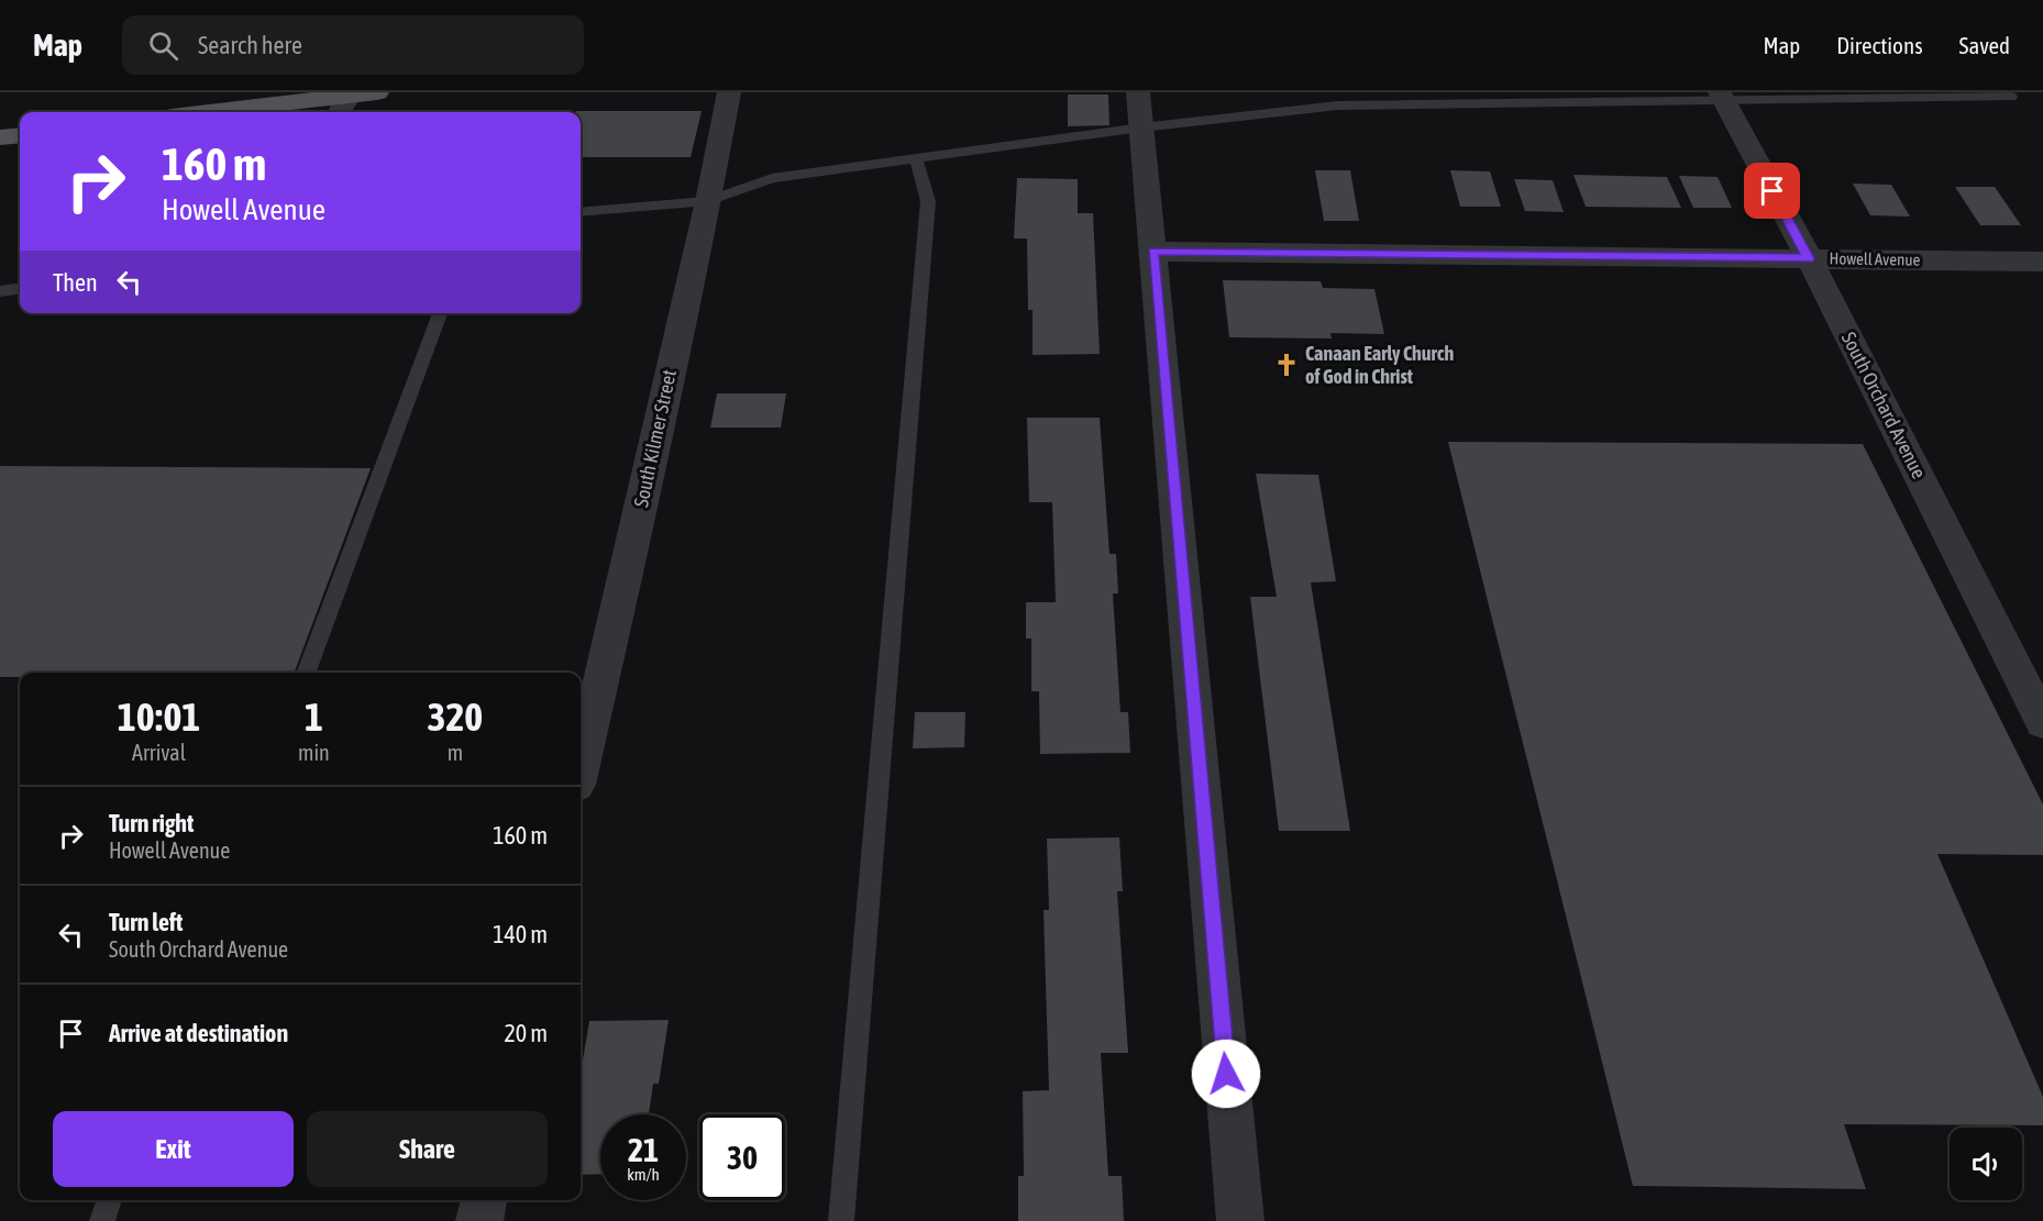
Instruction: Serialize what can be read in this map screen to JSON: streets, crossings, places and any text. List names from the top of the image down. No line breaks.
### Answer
{"streets":{"street":["Howell Avenue","South Orchard Avenue","South Kilmer Street"]},"crossings":[["Howell Avenue","South Orchard Avenue"]],"places":{"church":["Canaan Early Church of God in Christ"]},"page":{"header":"Map","search":"Search here","nav":["Map","Directions","Saved"],"turn":["160 m","Howell Avenue"],"then":"Then","eta":["10:01","Arrival","1","min","320","m"],"list":[{"name":"Turn right","note":"Howell Avenue","value":"160 m"},{"name":"Turn left","note":"South Orchard Avenue","value":"140 m"},{"name":"Arrive at destination","value":"20 m"}],"buttons":["Exit","Share"],"speed":"21 km/h","limit":"30"}}
